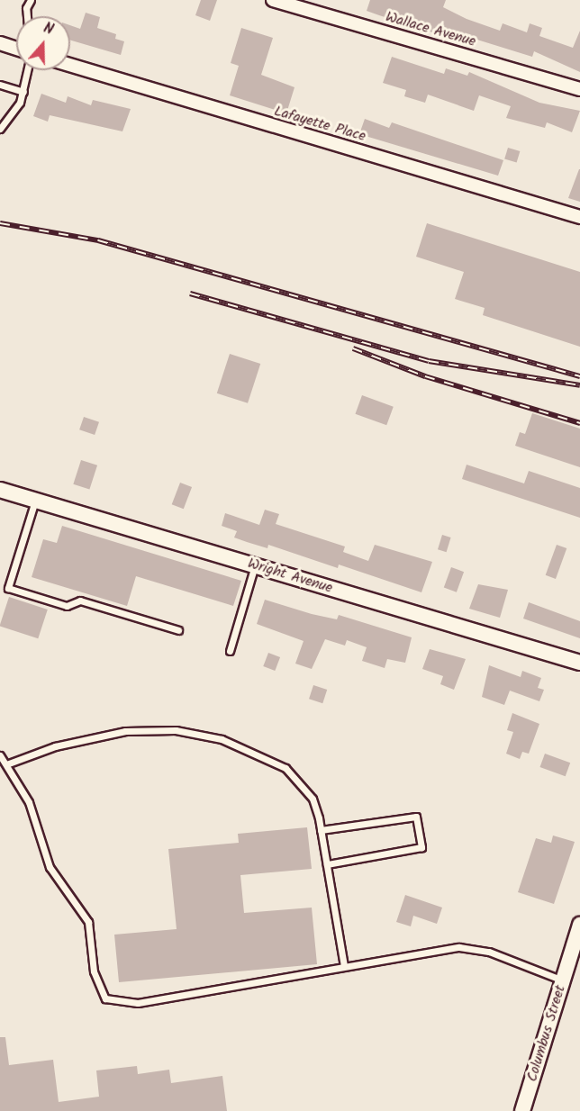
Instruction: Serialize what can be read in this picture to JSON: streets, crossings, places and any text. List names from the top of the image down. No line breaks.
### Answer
{"streets":{"street":["Wallace Avenue","Lafayette Place","Wright Avenue","Columbus Street"]},"north":"top"}
